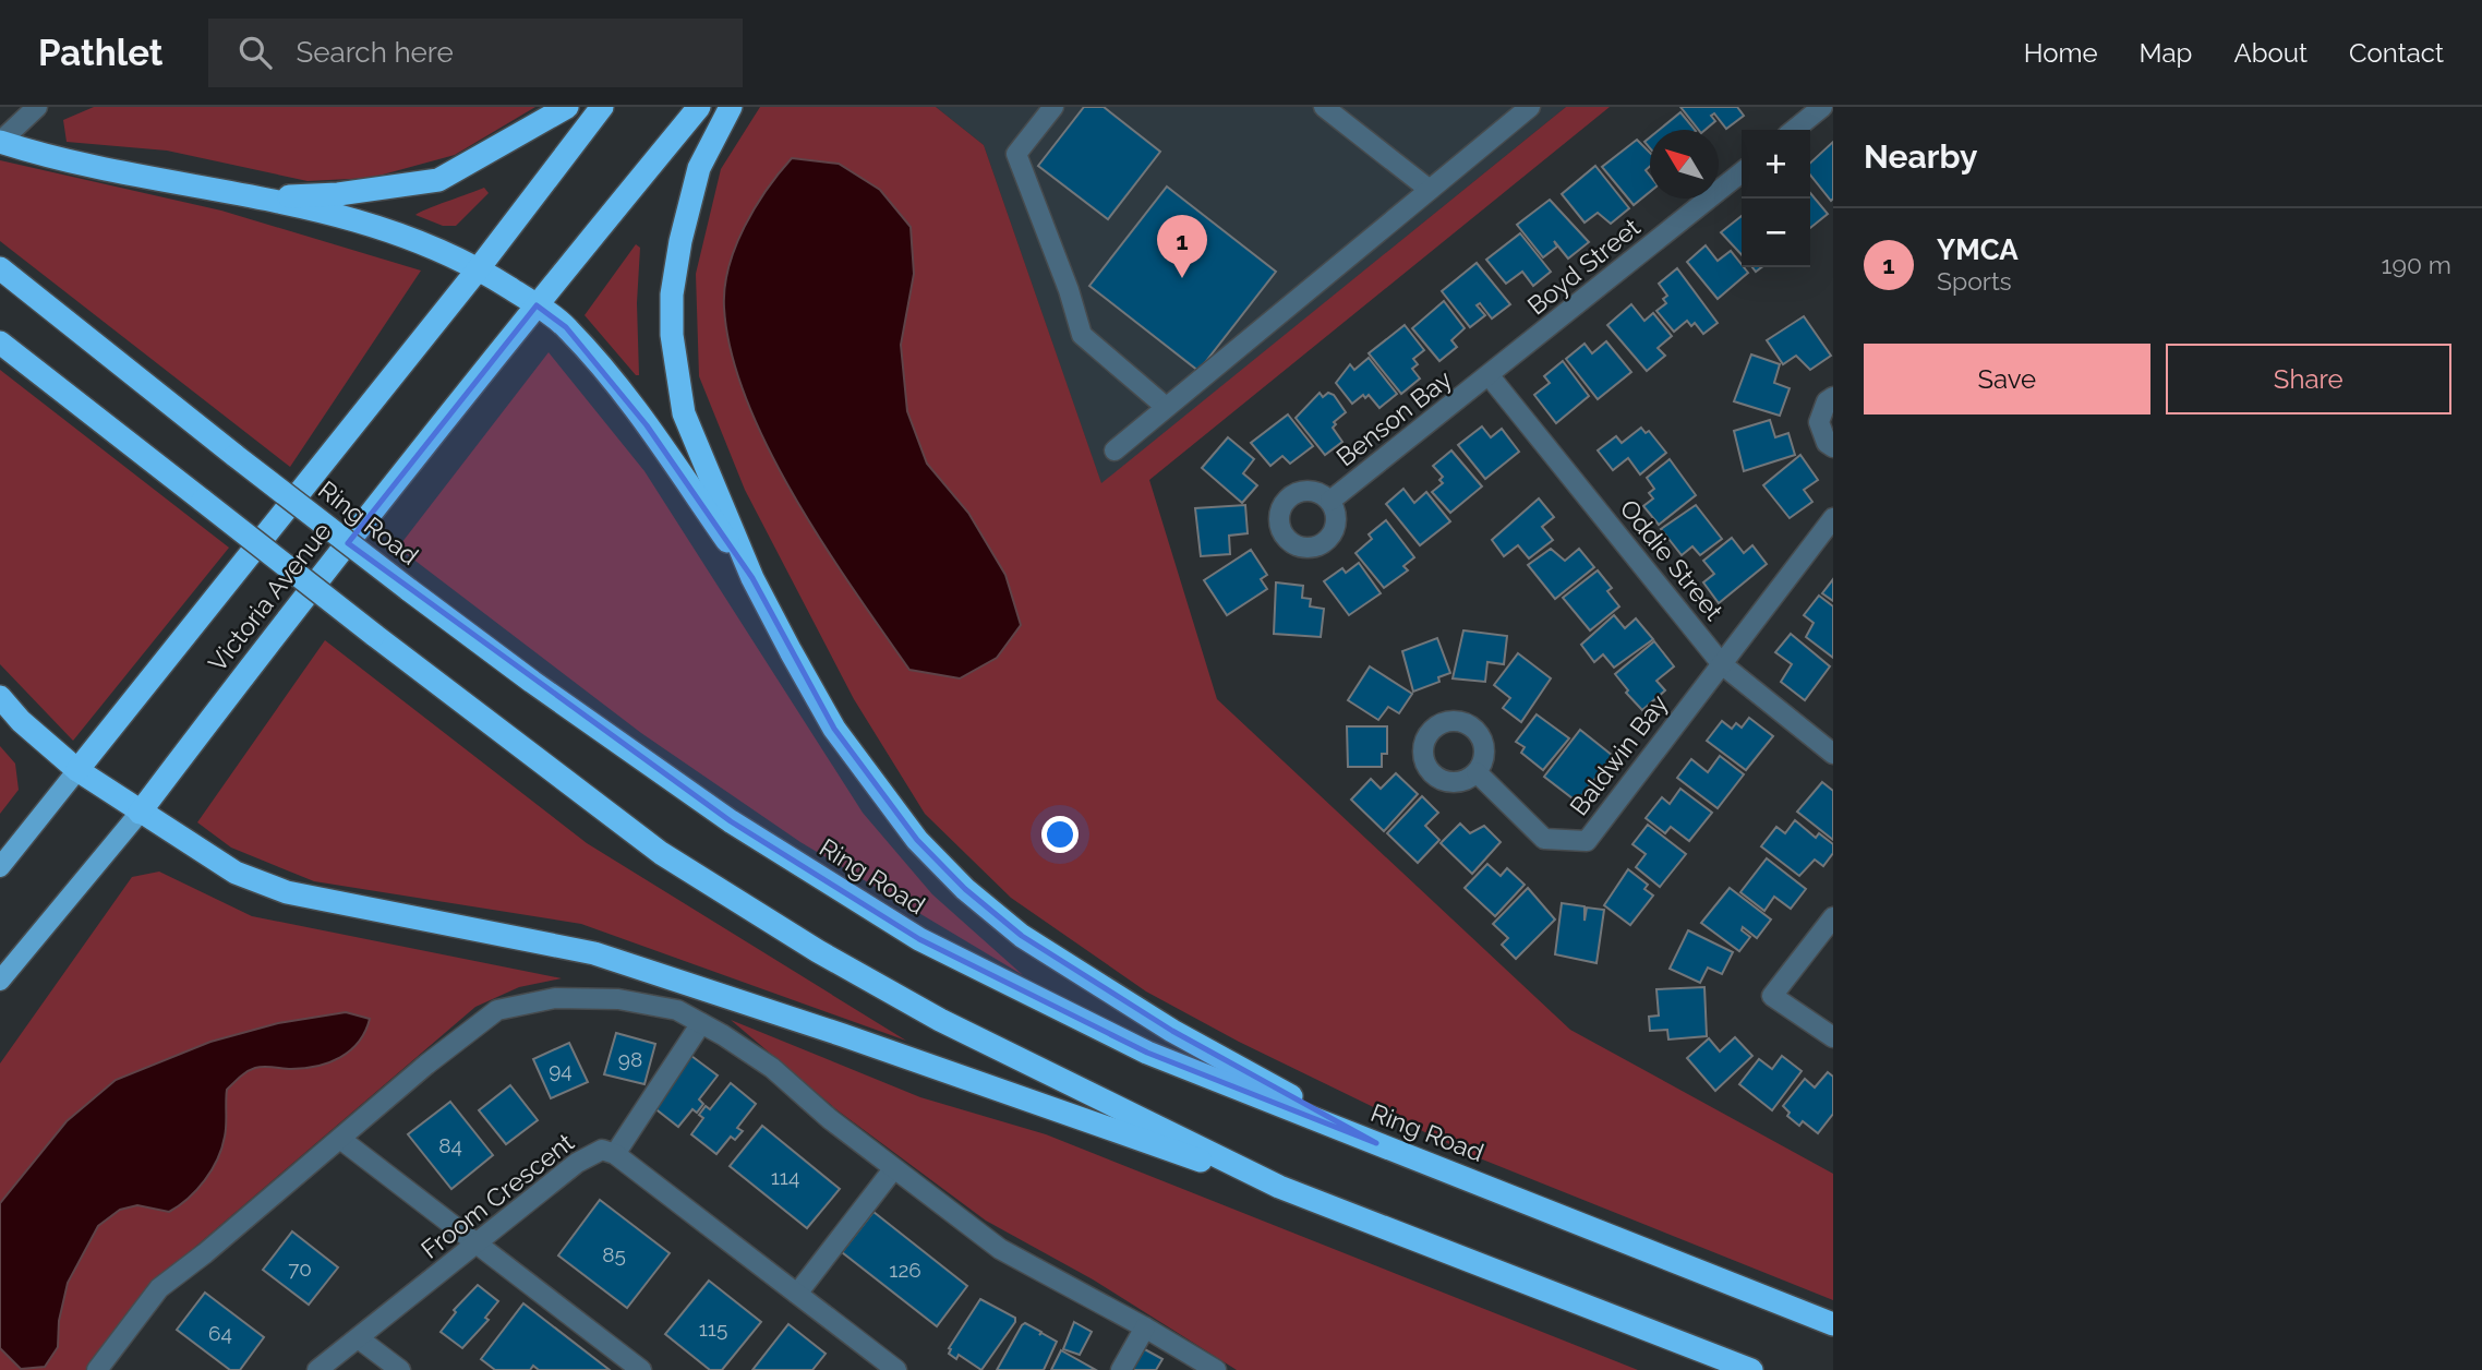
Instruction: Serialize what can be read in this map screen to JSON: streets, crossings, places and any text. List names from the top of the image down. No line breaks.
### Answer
{"streets":{"highway":["Ring Road","Victoria Avenue"],"street":["Boyd Street","Benson Bay","Oddie Street","Baldwin Bay","Froom Crescent"]},"crossings":[["Boyd Street","Benson Bay"],["Boyd Street","Oddie Street"],["Benson Bay","Oddie Street"],["Oddie Street","Baldwin Bay"]],"house_numbers":["98","94","84","114","85","70","126","115","64"],"north":"top left","page":{"header":"Pathlet","search":"Search here","nav":["Home","Map","About","Contact"],"heading":"Nearby","map_buttons":["+","−"],"list":[{"mark":"1","name":"YMCA","note":"Sports","value":"190 m"}],"pins":"1","buttons":["Save","Share"]}}
